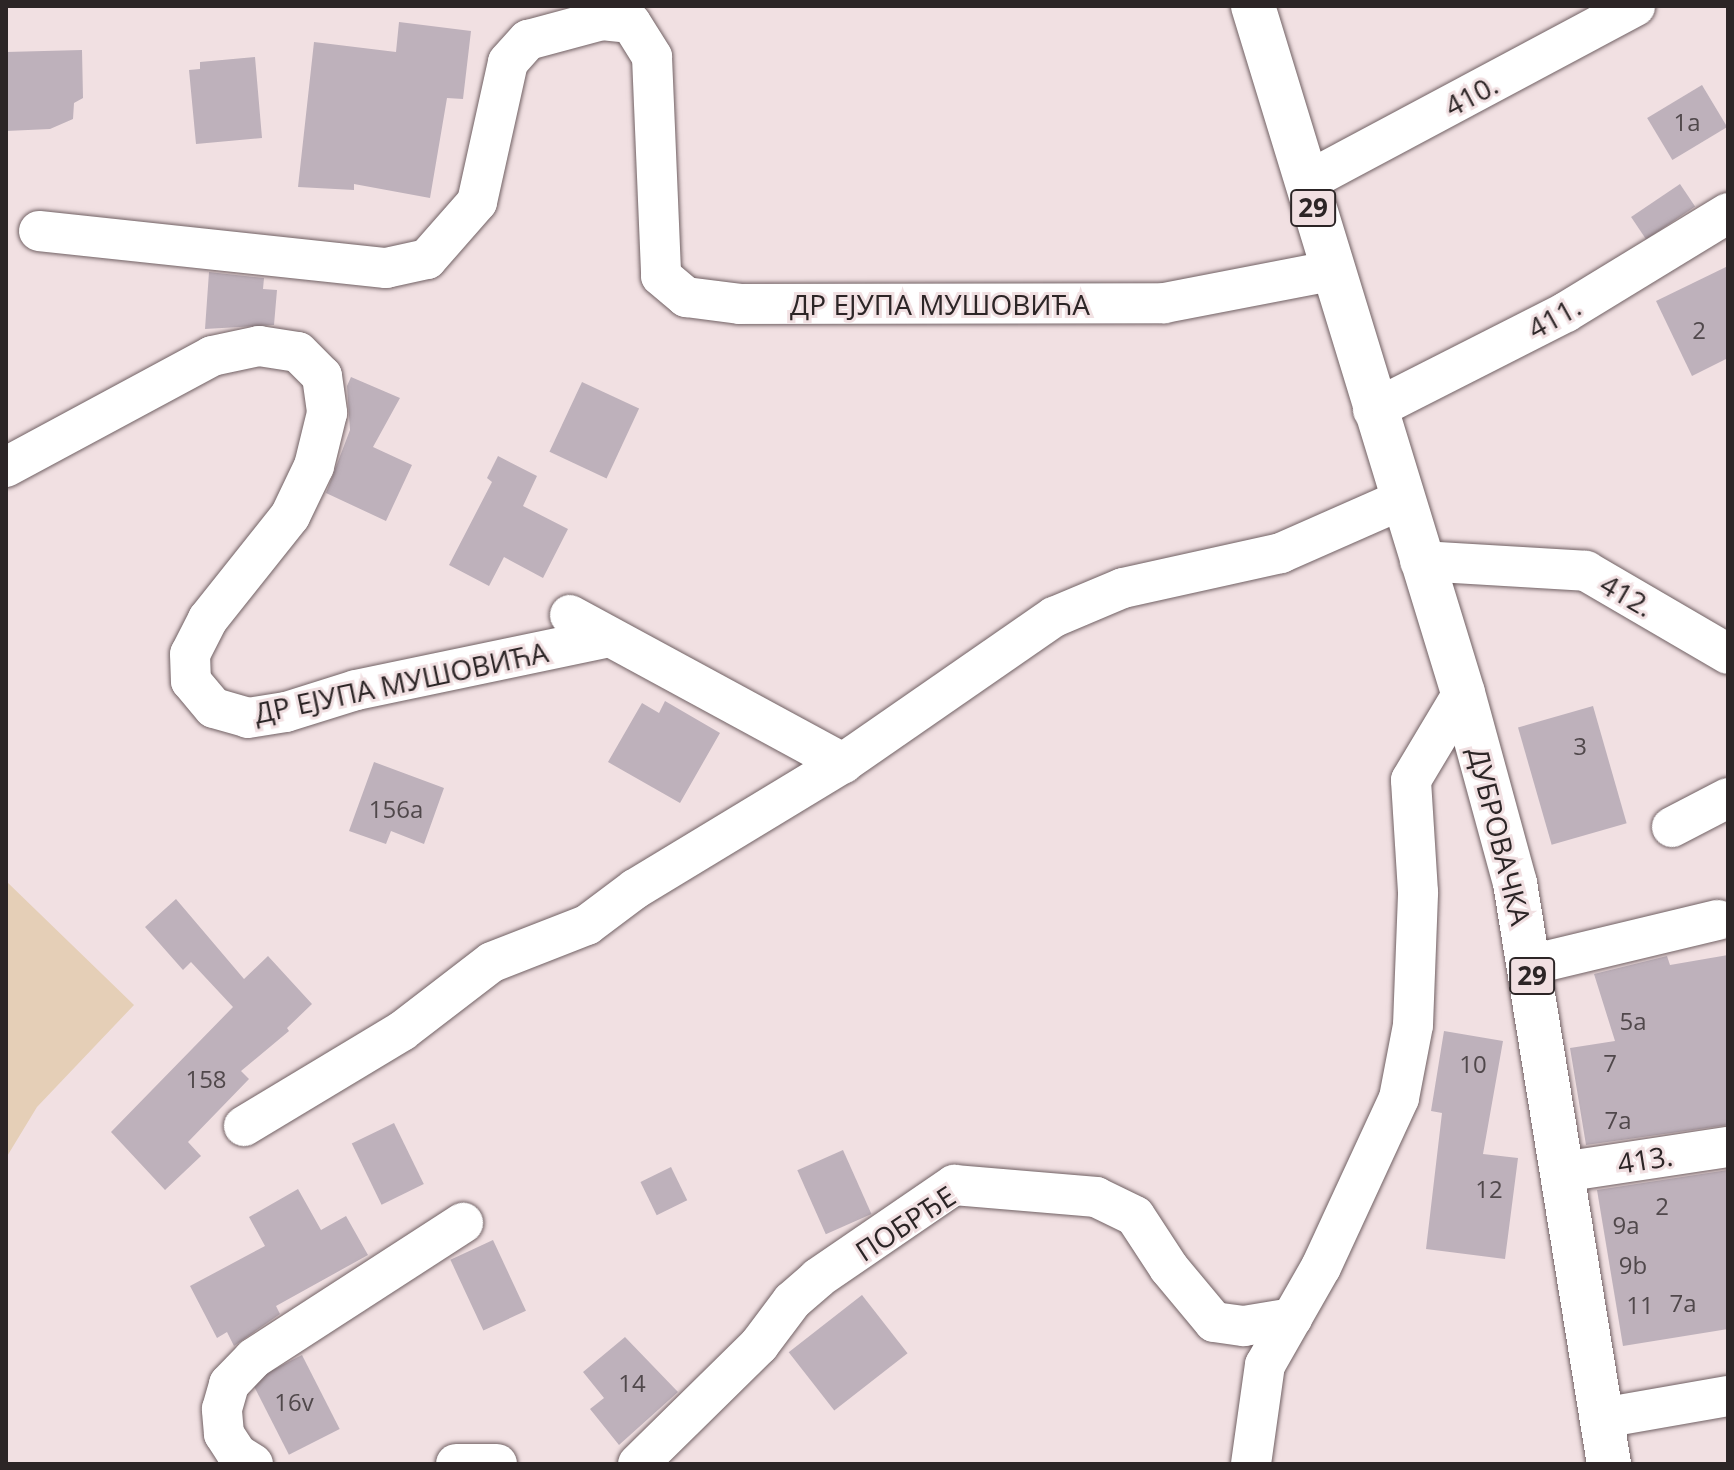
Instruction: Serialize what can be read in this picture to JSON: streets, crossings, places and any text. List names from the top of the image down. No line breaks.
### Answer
{"streets":{"main road":["29","ДУБРОВАЧКА"],"street":["410.","ДР ЕЈУПА МУШОВИЋА","411.","412.","413.","ПОБРЂЕ"]},"crossings":[["410.","29"],["29","ДР ЕЈУПА МУШОВИЋА"],["29","411."],["29","ДУБРОВАЧКА"],["412.","ДУБРОВАЧКА"],["ДУБРОВАЧКА","413."]],"house_numbers":["1a","2","3","156a","5a","7","10","158","7a","12","2","9a","9b","7a","11","14","16v"]}
